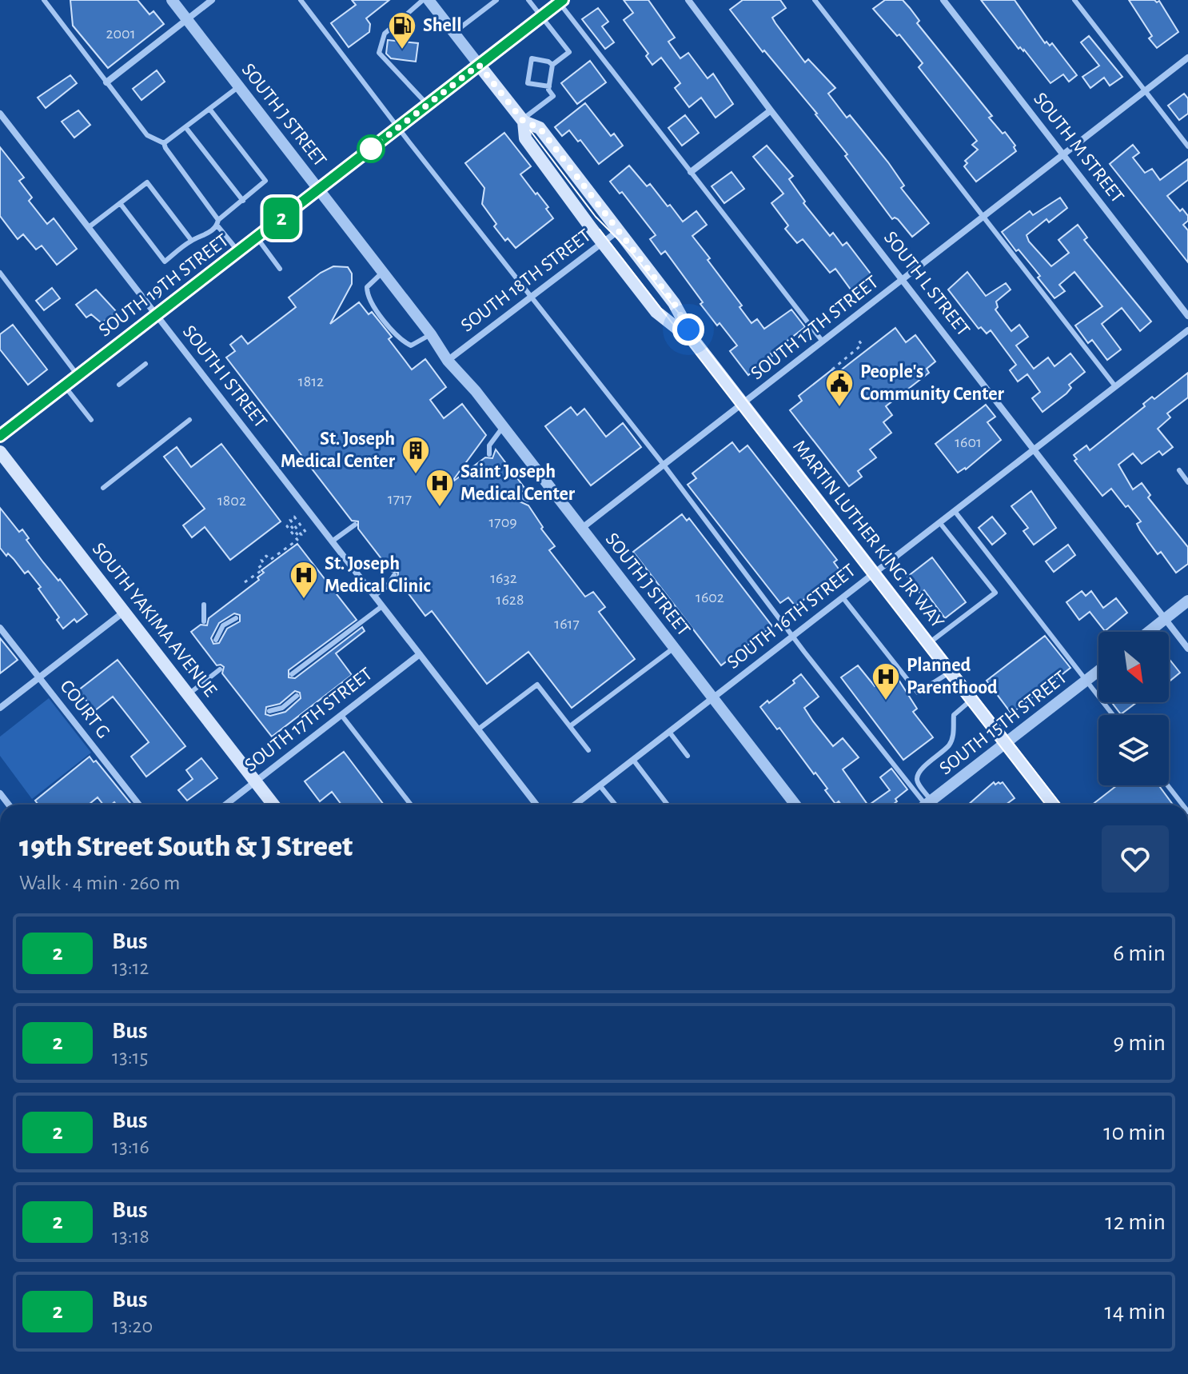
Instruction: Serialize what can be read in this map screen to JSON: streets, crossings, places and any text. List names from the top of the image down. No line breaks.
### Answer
{"streets":{"main road":["SOUTH 19TH STREET","MARTIN LUTHER KING JR WAY","SOUTH YAKIMA AVENUE"],"street":["SOUTH J STREET","SOUTH M STREET","SOUTH 18TH STREET","SOUTH L STREET","SOUTH 17TH STREET","SOUTH I STREET","SOUTH 16TH STREET","COURT G","SOUTH 15TH STREET"]},"crossings":[["SOUTH J STREET","SOUTH 19TH STREET"],["SOUTH J STREET","SOUTH 17TH STREET"],["SOUTH J STREET","SOUTH 16TH STREET"],["SOUTH M STREET","SOUTH 17TH STREET"],["SOUTH 18TH STREET","MARTIN LUTHER KING JR WAY"],["SOUTH L STREET","SOUTH 17TH STREET"],["SOUTH L STREET","SOUTH 16TH STREET"],["SOUTH 19TH STREET","SOUTH I STREET"],["SOUTH 19TH STREET","MARTIN LUTHER KING JR WAY"],["SOUTH 17TH STREET","SOUTH I STREET"],["SOUTH 17TH STREET","MARTIN LUTHER KING JR WAY"],["SOUTH 17TH STREET","SOUTH YAKIMA AVENUE"],["MARTIN LUTHER KING JR WAY","SOUTH 16TH STREET"],["MARTIN LUTHER KING JR WAY","SOUTH 15TH STREET"]],"places":{"fuel station":["Shell"],"public building":["People's Community Center"],"building":["St. Joseph Medical Center"],"hospital":["Saint Joseph Medical Center","St. Joseph Medical Clinic","Planned Parenthood"]},"lines":["bus line 2"],"house_numbers":["2001","1812","1601","1717","1802","1709","1632","1602","1628","1617"],"north":"bottom right","page":{"on_map":"2","heading":["19th Street South & J Street","Walk · 4 min · 260 m"],"list":[{"mark":"2","name":"Bus","note":"13:12","value":"6 min"},{"mark":"2","name":"Bus","note":"13:15","value":"9 min"},{"mark":"2","name":"Bus","note":"13:16","value":"10 min"},{"mark":"2","name":"Bus","note":"13:18","value":"12 min"},{"mark":"2","name":"Bus","note":"13:20","value":"14 min"}]}}
